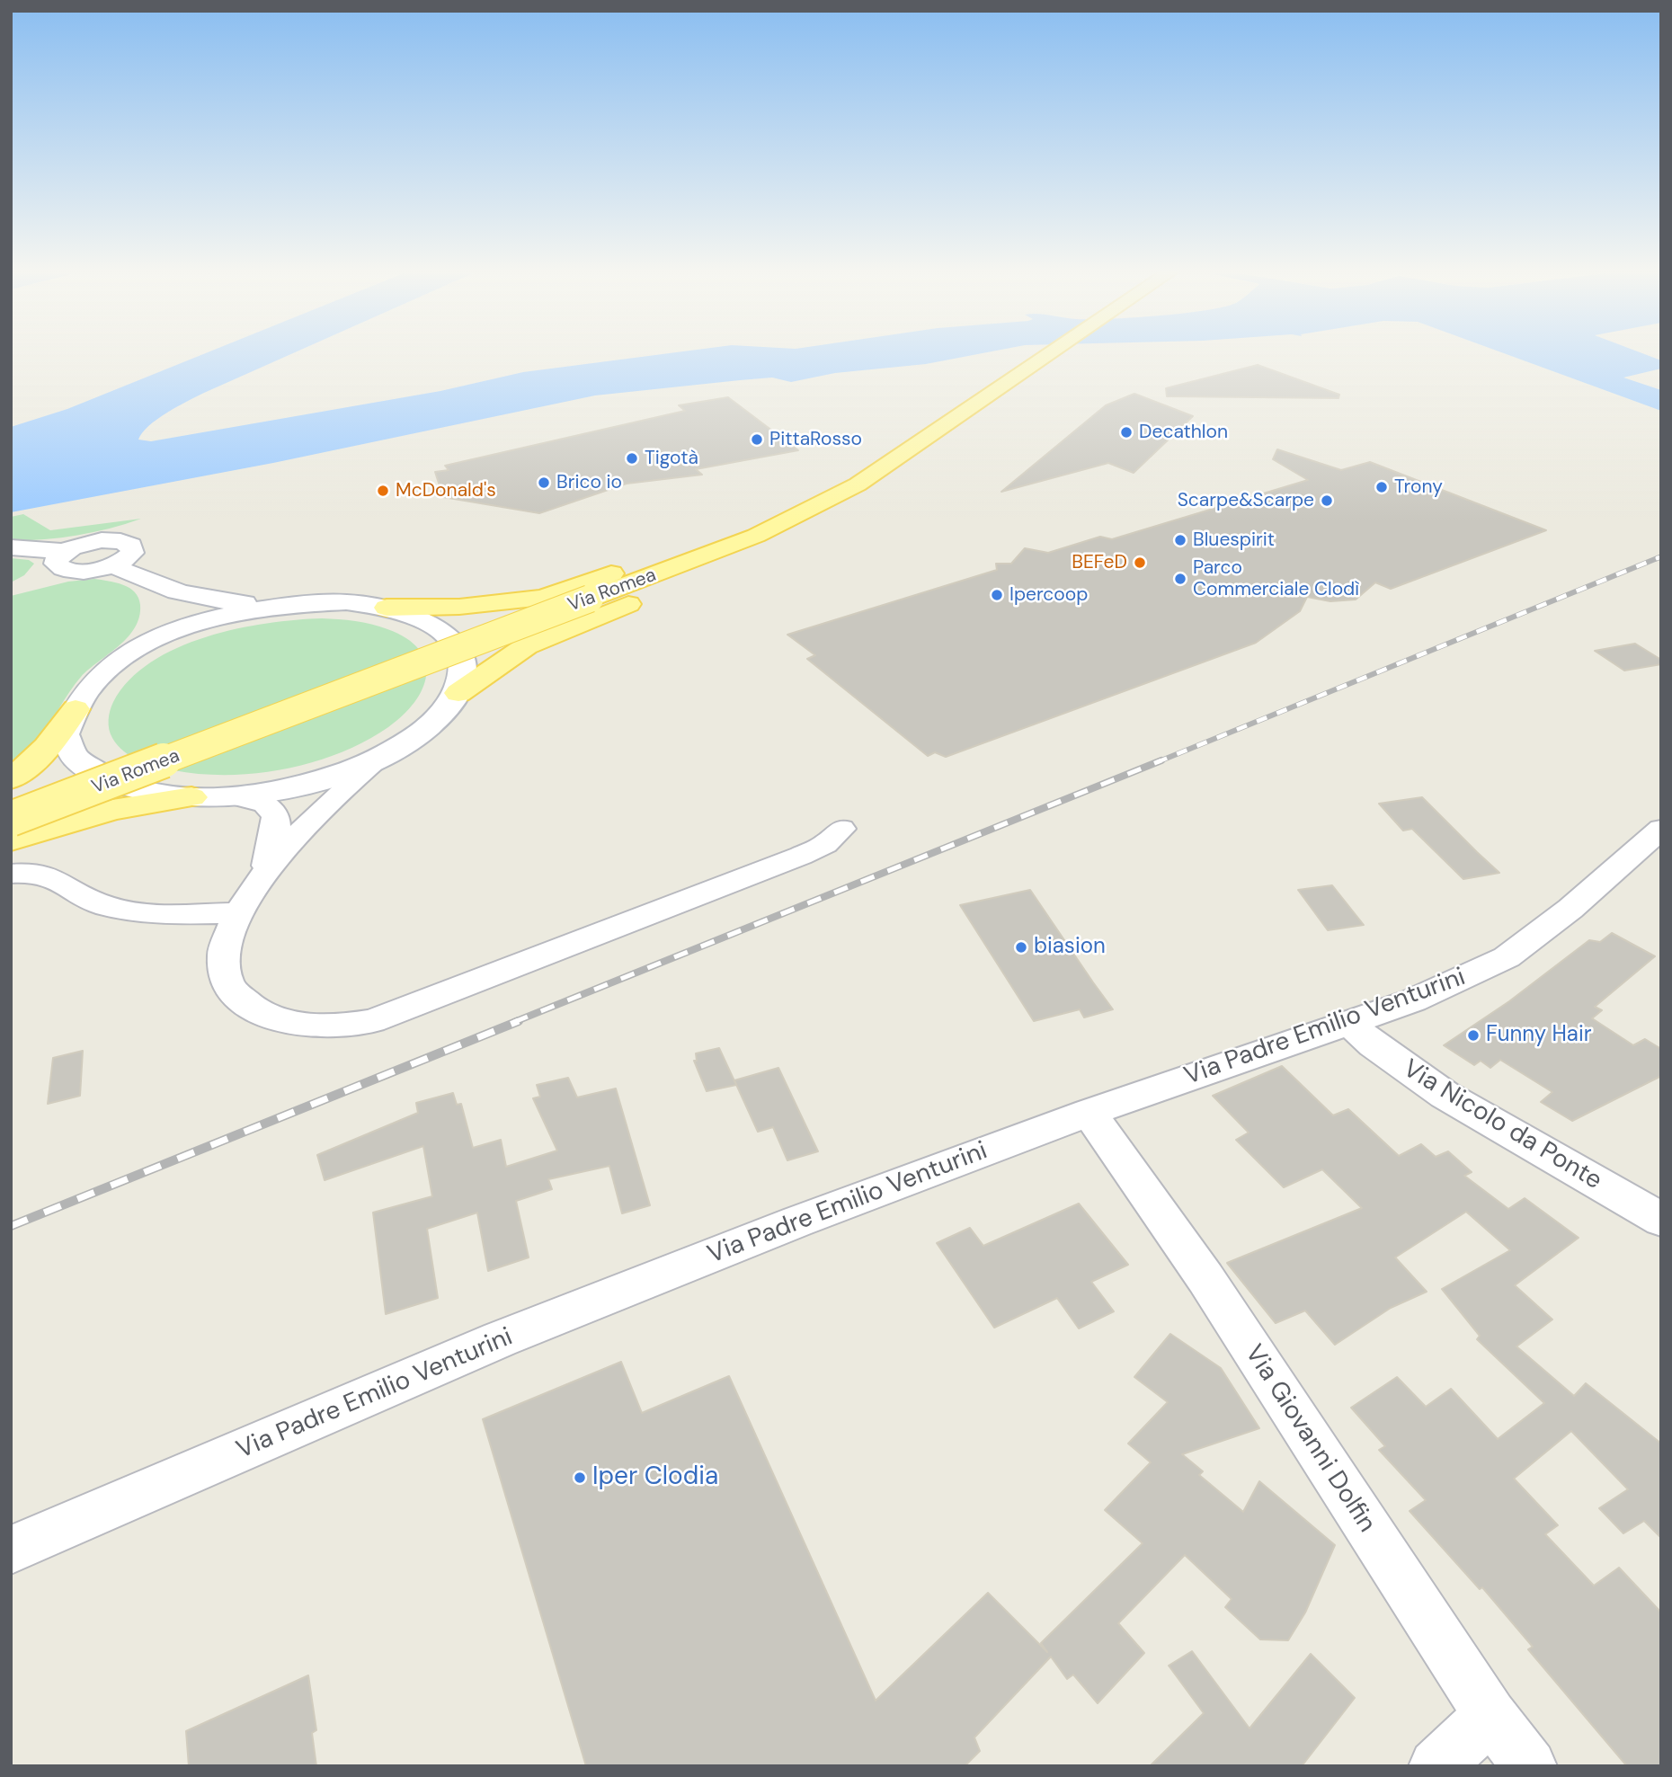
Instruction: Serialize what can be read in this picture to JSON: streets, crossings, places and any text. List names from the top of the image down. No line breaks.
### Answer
{"streets":{"main road":["Via Romea"],"street":["Via Padre Emilio Venturini","Via Nicolo da Ponte","Via Giovanni Dolfin"]},"crossings":[["Via Padre Emilio Venturini","Via Nicolo da Ponte"],["Via Padre Emilio Venturini","Via Giovanni Dolfin"]],"places":["Decathlon","PittaRosso","Tigotà","Brico io","Trony","McDonald's","Scarpe&Scarpe","Bluespirit","BEFeD","Parco Commerciale Clodì","Ipercoop","biasion","Funny Hair","Iper Clodia"]}
